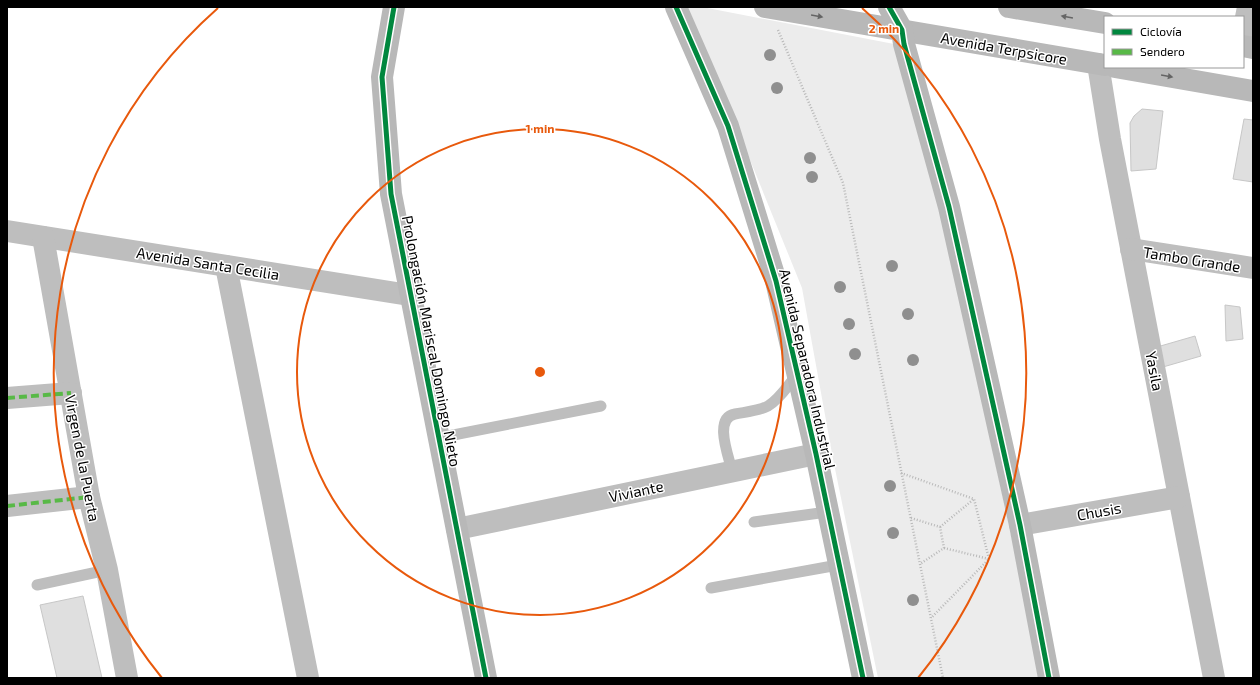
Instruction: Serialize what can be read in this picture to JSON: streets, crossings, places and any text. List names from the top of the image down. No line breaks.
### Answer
{"streets":{"main road":["Avenida Terpsicore","Prolongación Mariscal Domingo Nieto","Avenida Separadora Industrial"],"street":["Tambo Grande","Avenida Santa Cecilia","Yasila","Virgen de la Puerta","Viviante","Chusis"]},"crossings":[["Tambo Grande","Yasila"],["Avenida Santa Cecilia","Prolongación Mariscal Domingo Nieto"],["Avenida Santa Cecilia","Virgen de la Puerta"],["Prolongación Mariscal Domingo Nieto","Viviante"],["Avenida Separadora Industrial","Viviante"],["Yasila","Chusis"]],"one_way":["Avenida Terpsicore"],"legend":["Ciclovía","Sendero"],"rings":["2 min","1 min"]}
